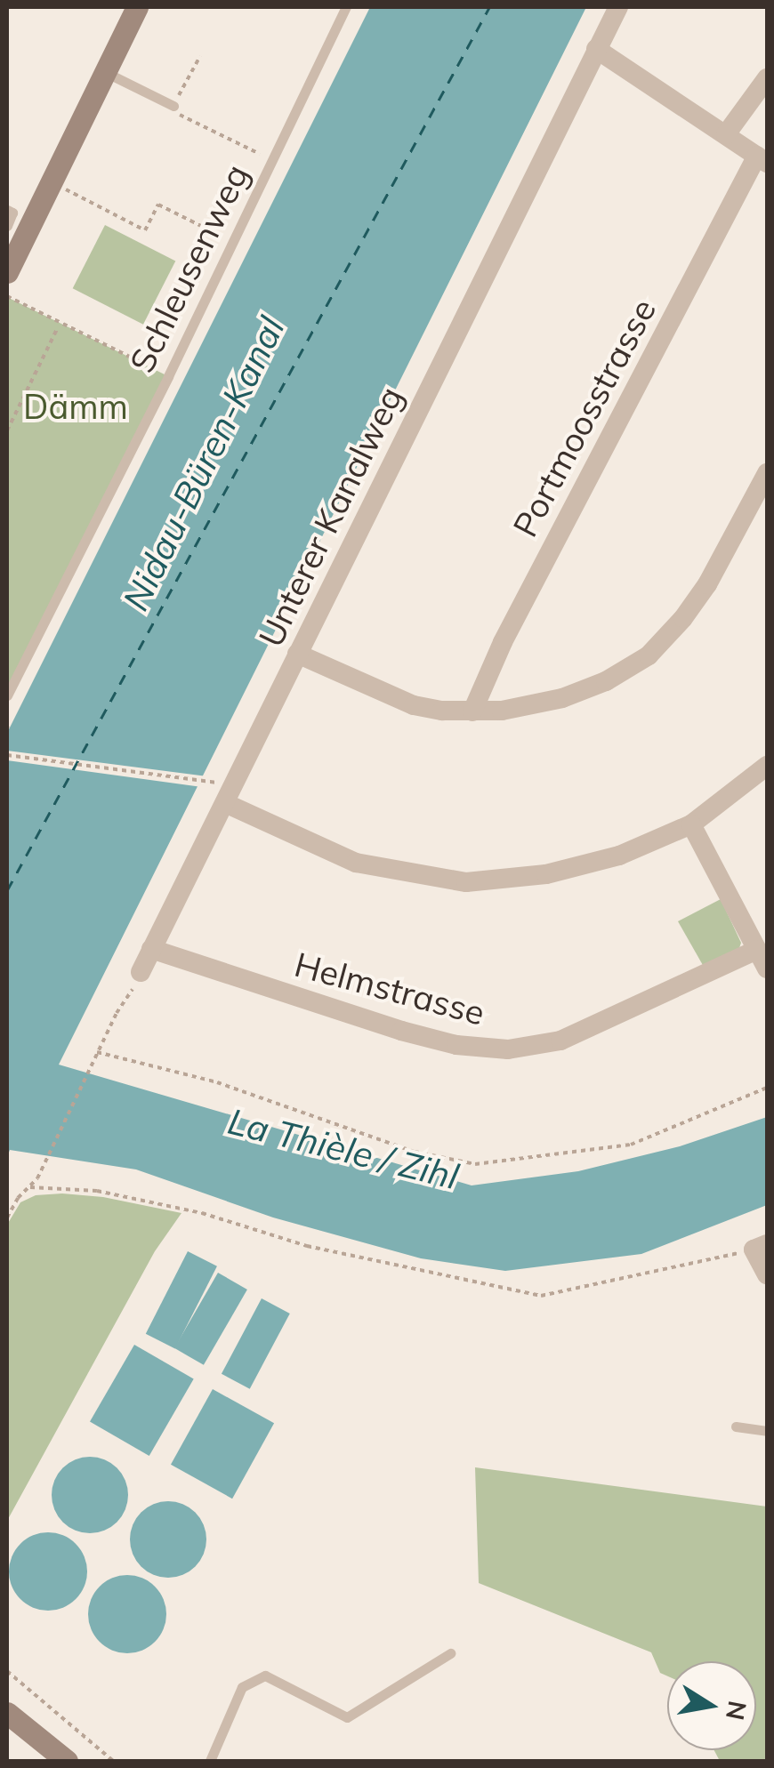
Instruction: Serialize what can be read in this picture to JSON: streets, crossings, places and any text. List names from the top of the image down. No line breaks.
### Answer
{"streets":{"street":["Portmoosstrasse","Unterer Kanalweg","Helmstrasse"],"lane":["Schleusenweg"]},"crossings":[["Unterer Kanalweg","Helmstrasse"]],"water":["Nidau-Büren-Kanal","La Thièle / Zihl"],"parks":["Dämm"],"north":"right"}
